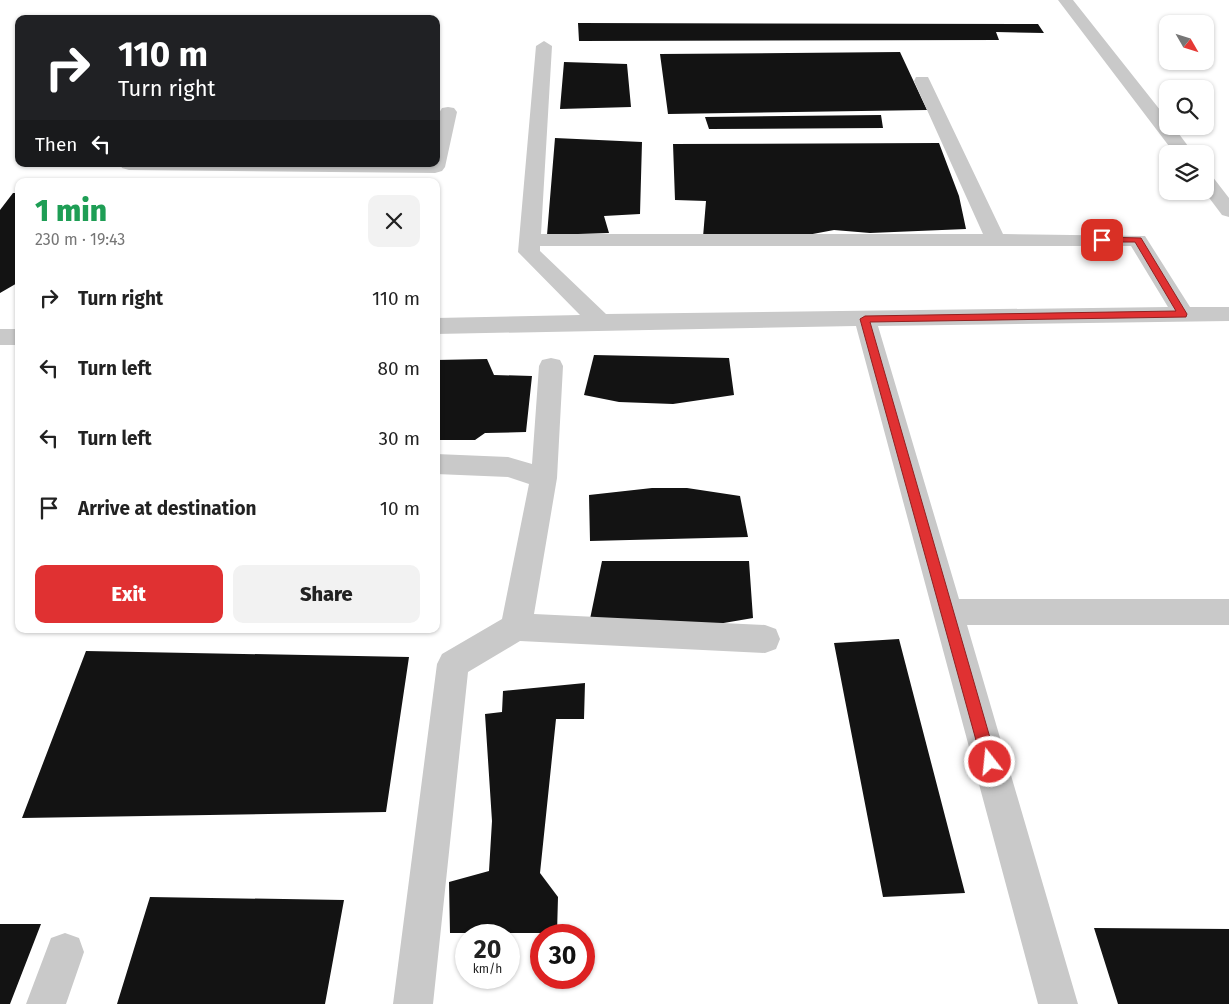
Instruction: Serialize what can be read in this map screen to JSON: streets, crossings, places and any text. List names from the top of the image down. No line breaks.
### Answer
{"north":"bottom right","page":{"turn":["110 m","Turn right"],"then":"Then","heading":["1 min","230 m · 19:43"],"list":[{"name":"Turn right","value":"110 m"},{"name":"Turn left","value":"80 m"},{"name":"Turn left","value":"30 m"},{"name":"Arrive at destination","value":"10 m"}],"buttons":["Exit","Share"],"speed":"20 km/h","limit":"30"}}
